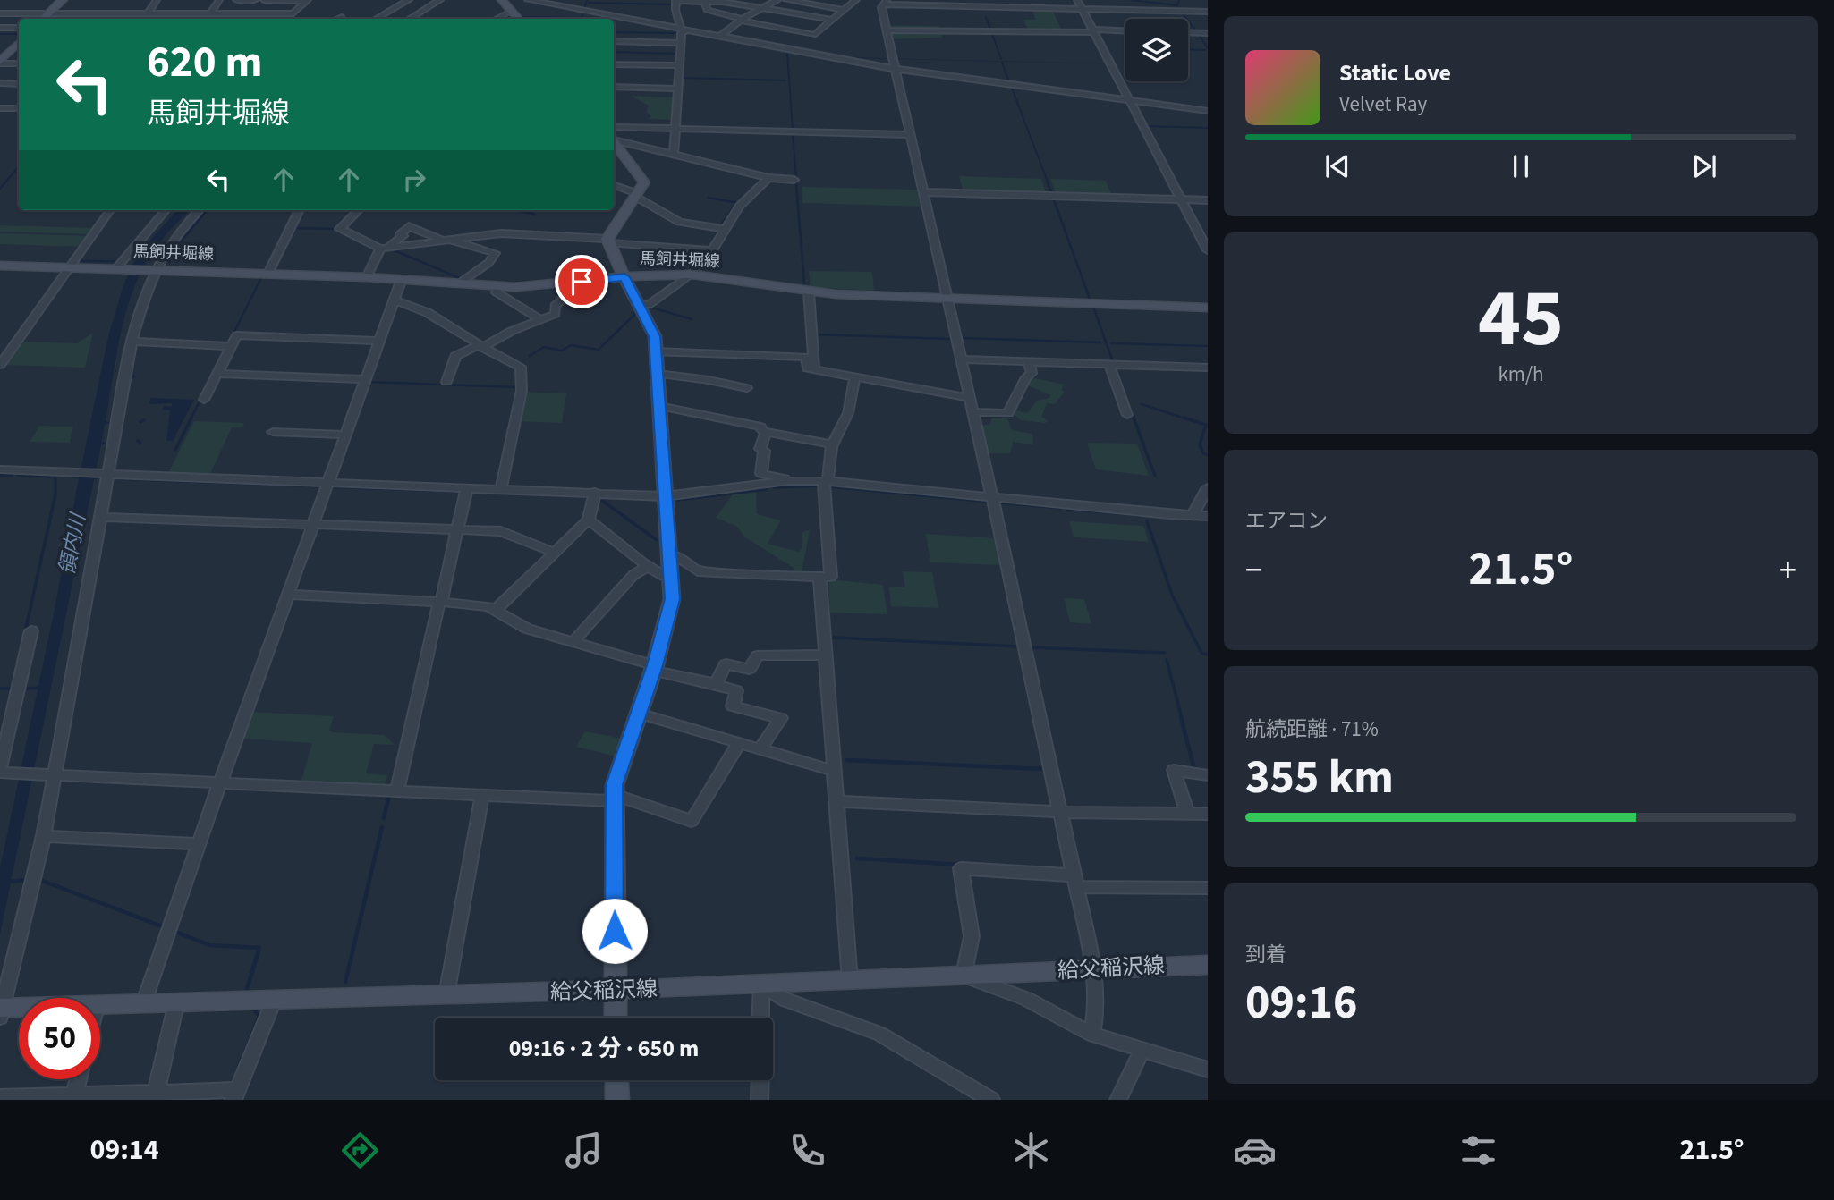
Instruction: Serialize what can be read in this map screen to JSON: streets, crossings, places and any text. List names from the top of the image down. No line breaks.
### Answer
{"streets":{"main road":["馬飼井堀線","給父稲沢線"]},"water":["領内川"],"page":{"turn":["620 m","馬飼井堀線"],"song":["Static Love","Velvet Ray"],"tile":[["45","km/h"],"エアコン",["航続距離 · 71%","355 km"],["到着","09:16"]],"heat":["−","21.5°","+"],"limit":"50","trip":"09:16 · 2 分 · 650 m","tabs":["09:14","21.5°"]}}
